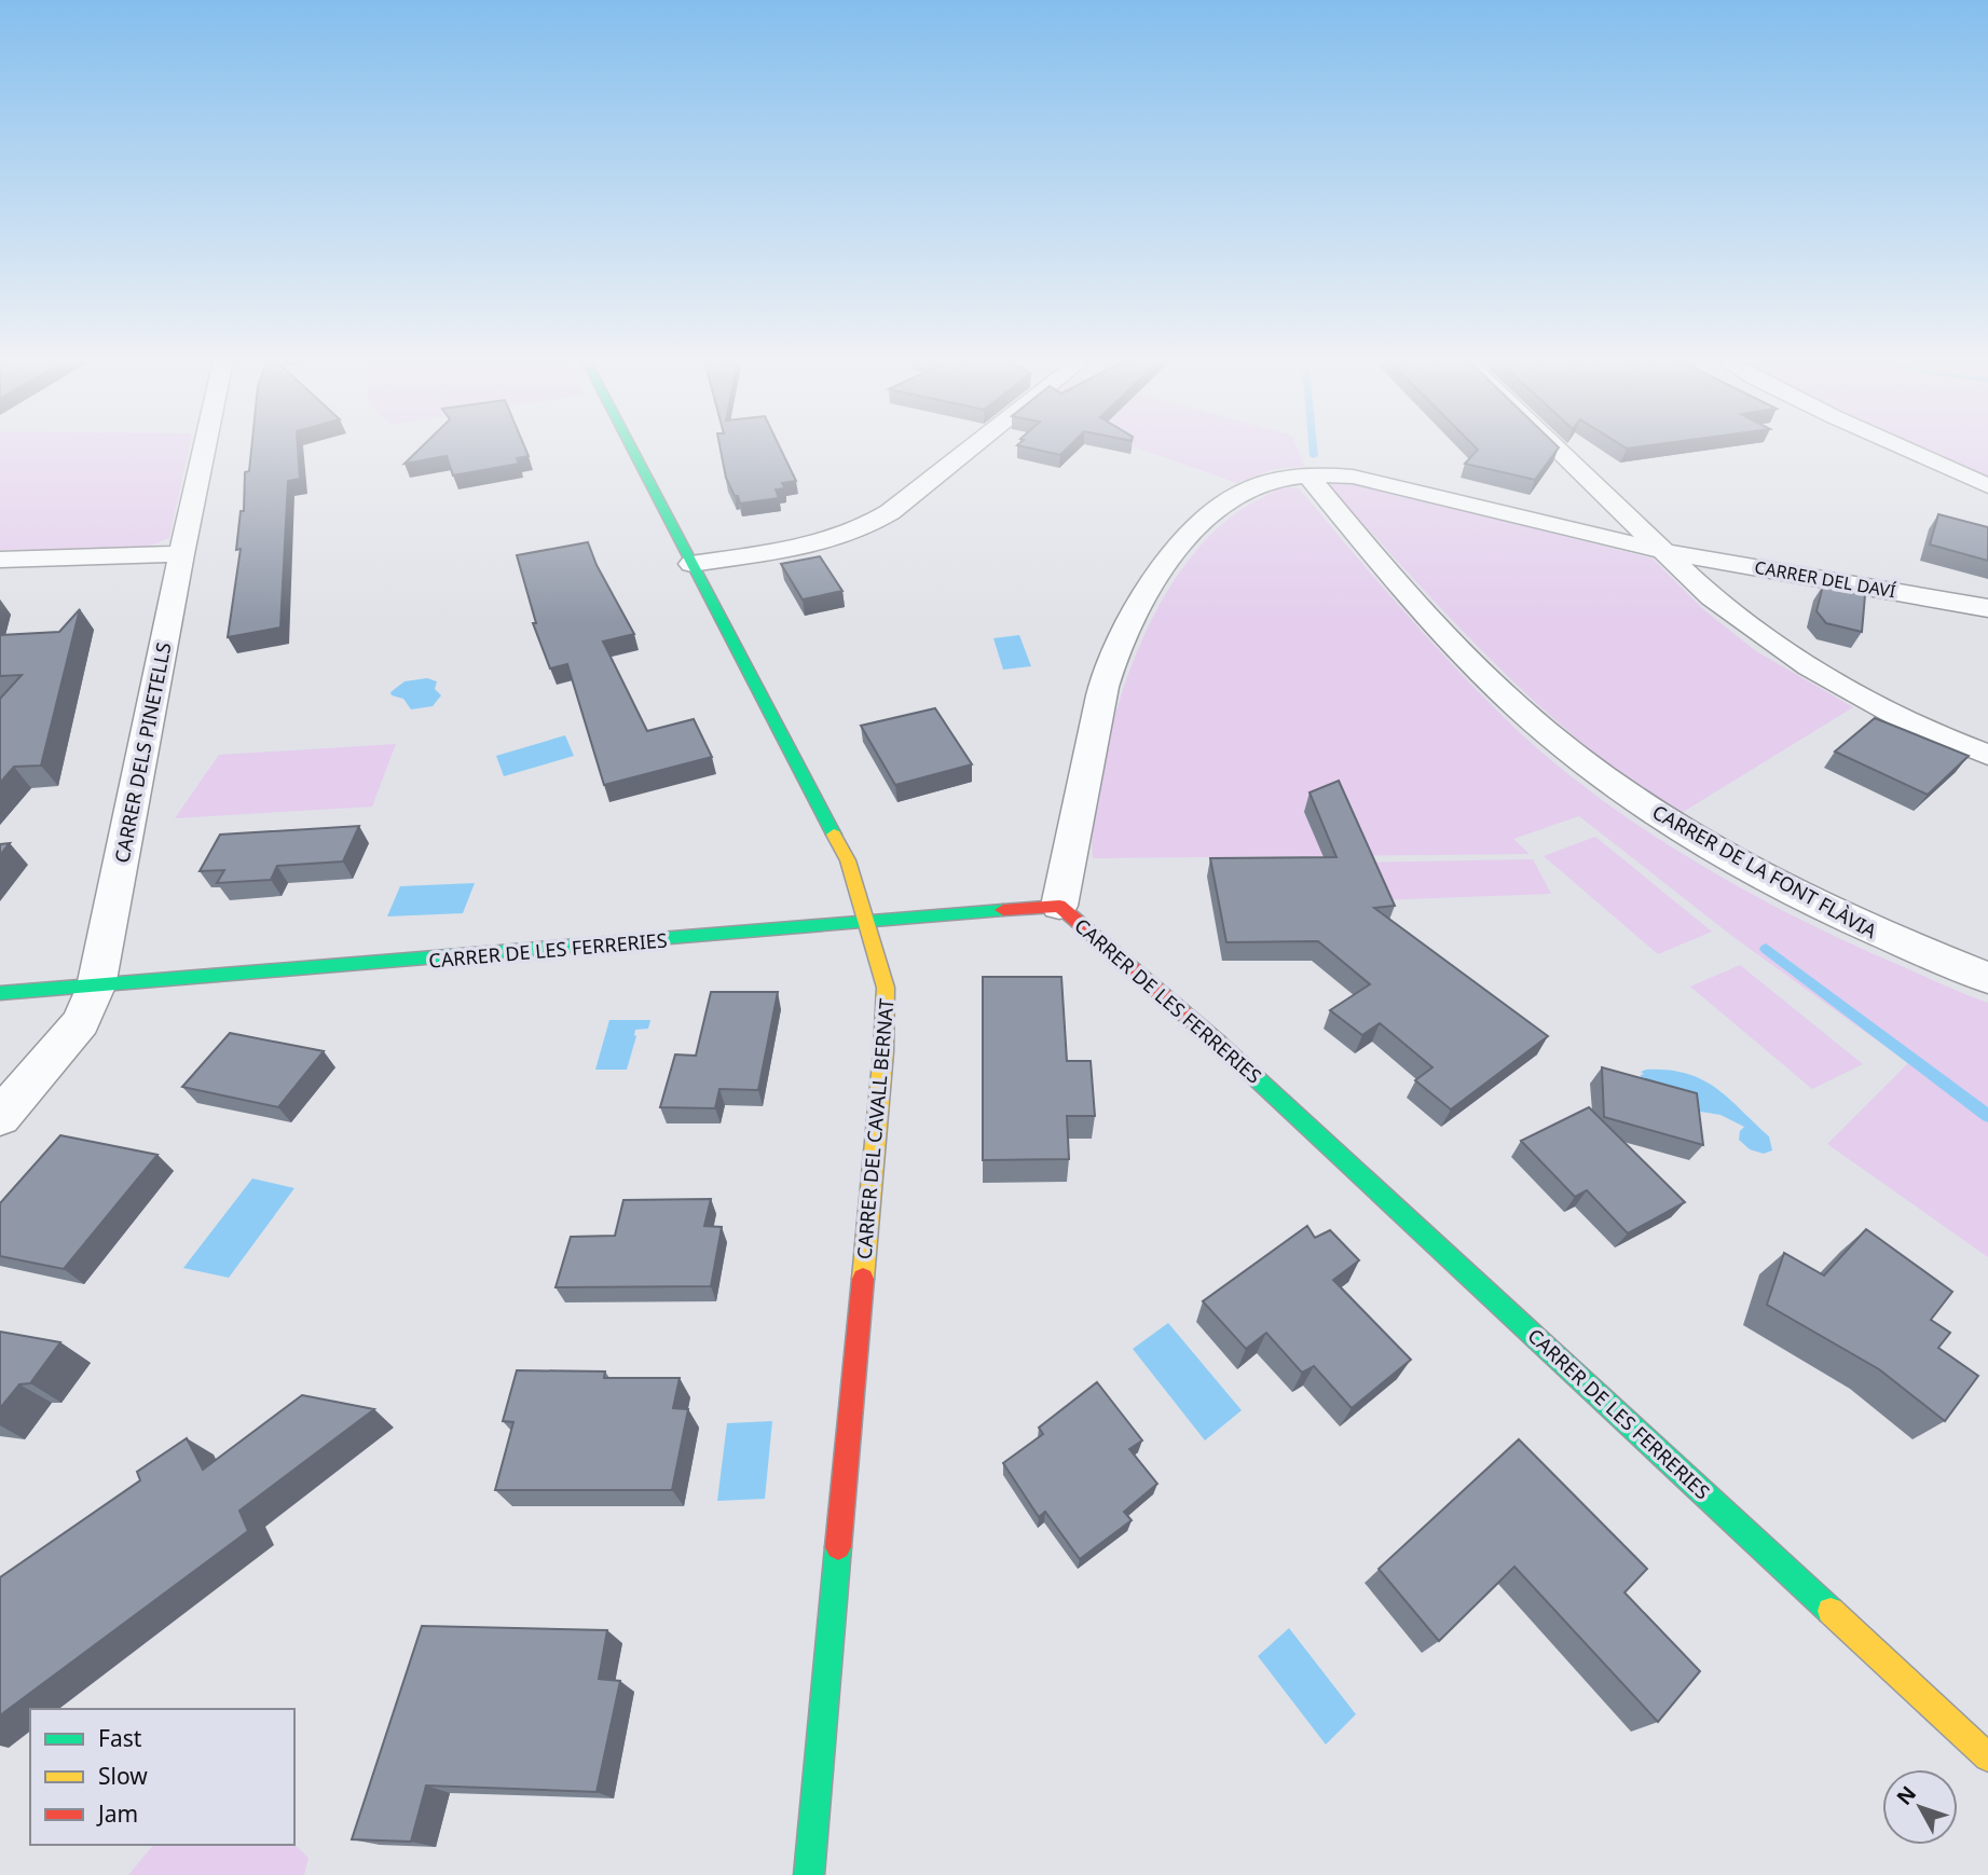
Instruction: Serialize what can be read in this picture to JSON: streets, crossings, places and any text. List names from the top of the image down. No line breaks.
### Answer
{"streets":{"street":["CARRER DEL DAVÍ","CARRER DELS PINETELLS","CARRER DE LA FONT FLÀVIA","CARRER DE LES FERRERIES","CARRER DEL CAVALL BERNAT"]},"crossings":[["CARRER DEL DAVÍ","CARRER DE LA FONT FLÀVIA"],["CARRER DEL DAVÍ","CARRER DE LES FERRERIES"],["CARRER DELS PINETELLS","CARRER DE LES FERRERIES"],["CARRER DE LES FERRERIES","CARRER DEL CAVALL BERNAT"]],"legend":["Fast","Slow","Jam"],"north":"top left"}
